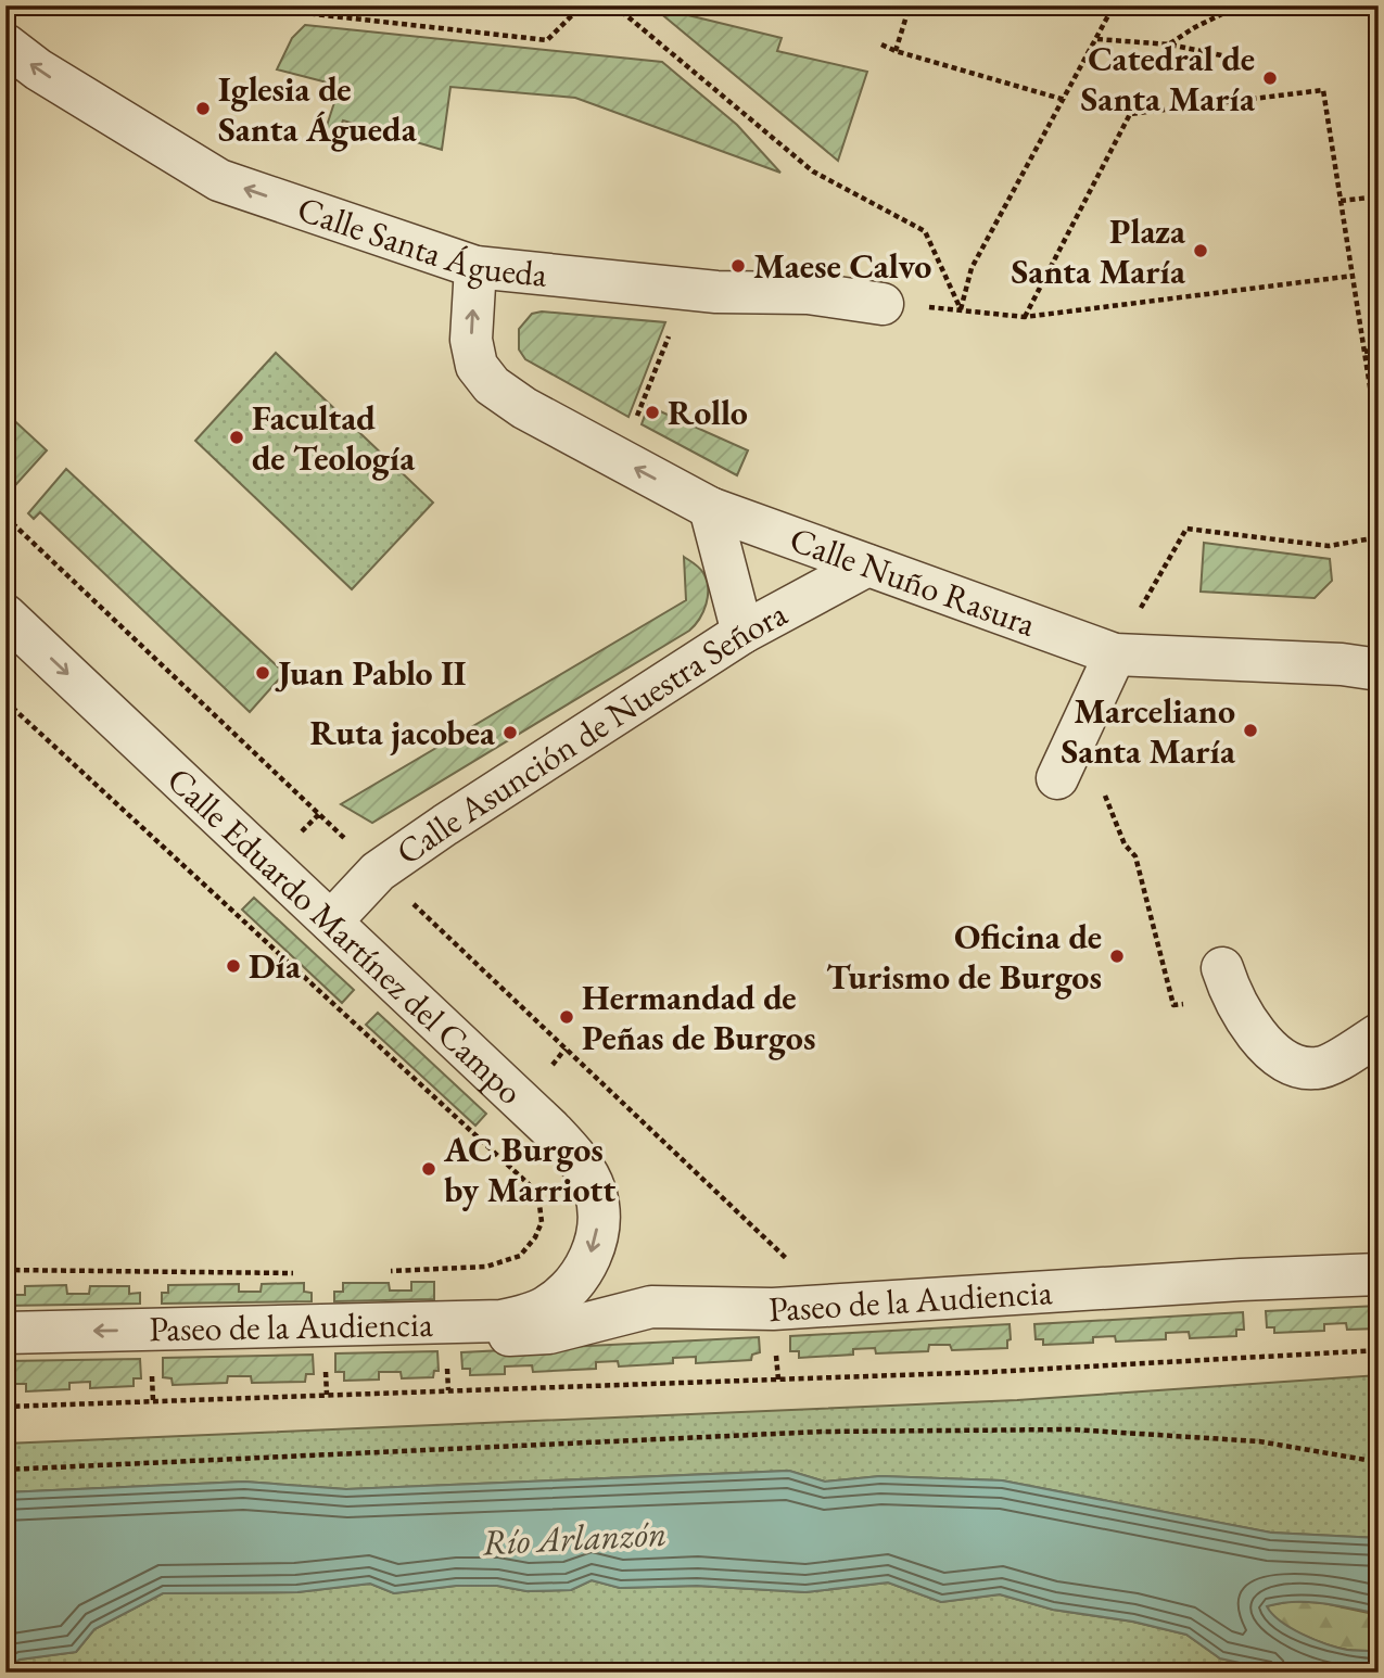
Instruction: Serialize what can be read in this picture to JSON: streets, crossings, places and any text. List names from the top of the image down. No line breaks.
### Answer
{"streets":{"street":["Calle Santa Águeda","Calle Nuño Rasura","Calle Asunción de Nuestra Señora","Calle Eduardo Martínez del Campo","Paseo de la Audiencia"]},"crossings":[["Calle Santa Águeda","Calle Nuño Rasura"],["Calle Nuño Rasura","Calle Asunción de Nuestra Señora"],["Calle Asunción de Nuestra Señora","Calle Eduardo Martínez del Campo"],["Calle Eduardo Martínez del Campo","Paseo de la Audiencia"]],"one_way":["Calle Santa Águeda","Calle Eduardo Martínez del Campo","Paseo de la Audiencia"],"water":["Río Arlanzón"],"places":["Catedral de Santa María","Iglesia de Santa Águeda","Plaza Santa María","Maese Calvo","Rollo","Facultad de Teología","Juan Pablo II","Marceliano Santa María","Ruta jacobea","Oficina de Turismo de Burgos","Día","Hermandad de Peñas de Burgos","AC Burgos by Marriott"]}
